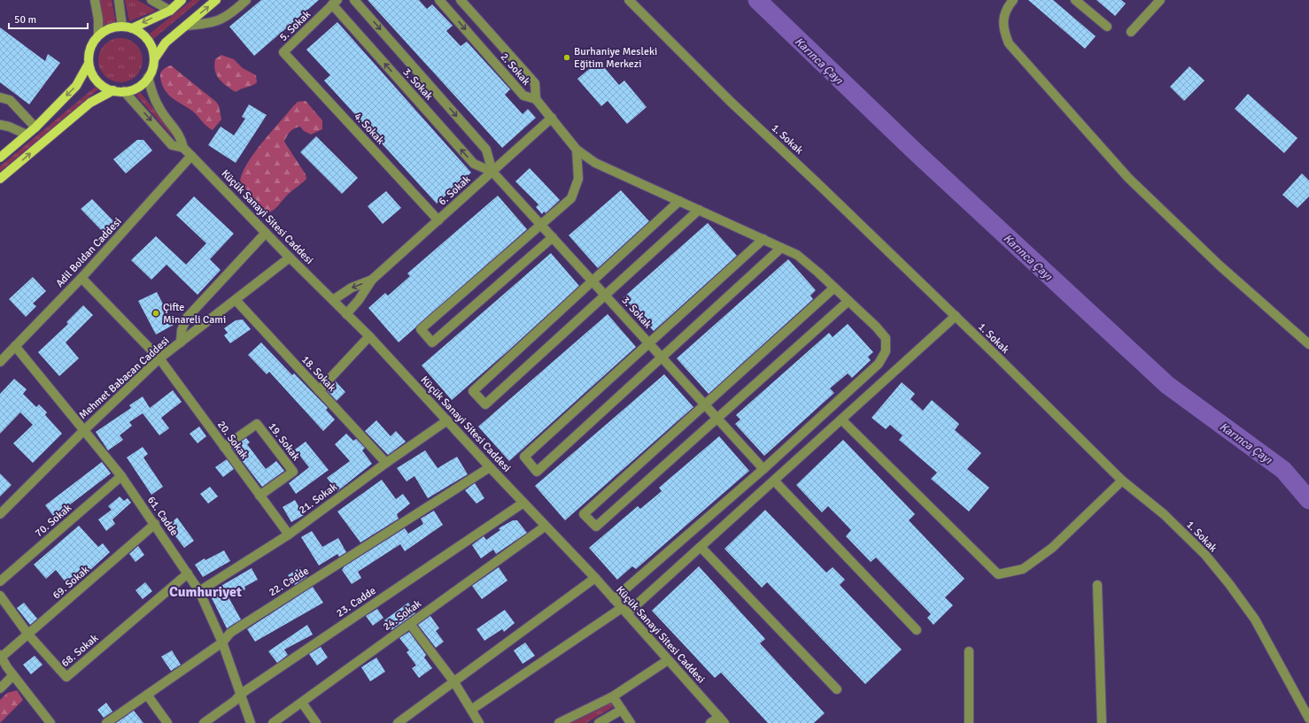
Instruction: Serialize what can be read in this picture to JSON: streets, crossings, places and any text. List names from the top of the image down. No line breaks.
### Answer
{"streets":{"street":["5. Sokak","2. Sokak","3. Sokak","4. Sokak","1. Sokak","6. Sokak","Küçük Sanayi Sitesi Caddesi","Adil Boldan Caddesi","18. Sokak","Mehmet Babacan Caddesi","20. Sokak","19. Sokak","21. Sokak","61. Cadde","70. Sokak","22. Cadde","69. Sokak","23. Cadde","24. Sokak","68. Sokak"]},"crossings":[["5. Sokak","3. Sokak"],["5. Sokak","4. Sokak"],["3. Sokak","6. Sokak"],["4. Sokak","6. Sokak"],["Küçük Sanayi Sitesi Caddesi","Adil Boldan Caddesi"],["Küçük Sanayi Sitesi Caddesi","Mehmet Babacan Caddesi"],["Küçük Sanayi Sitesi Caddesi","21. Sokak"],["Küçük Sanayi Sitesi Caddesi","22. Cadde"],["Küçük Sanayi Sitesi Caddesi","23. Cadde"],["Küçük Sanayi Sitesi Caddesi","24. Sokak"],["Adil Boldan Caddesi","20. Sokak"],["Adil Boldan Caddesi","61. Cadde"],["18. Sokak","Mehmet Babacan Caddesi"],["18. Sokak","21. Sokak"],["Mehmet Babacan Caddesi","20. Sokak"],["Mehmet Babacan Caddesi","61. Cadde"],["20. Sokak","19. Sokak"],["20. Sokak","21. Sokak"],["21. Sokak","61. Cadde"],["61. Cadde","70. Sokak"],["61. Cadde","22. Cadde"],["61. Cadde","69. Sokak"],["61. Cadde","23. Cadde"],["61. Cadde","68. Sokak"],["69. Sokak","68. Sokak"]],"districts":["Cumhuriyet"],"water":["Karınca Çayı"],"places":["Burhaniye Mesleki Eğitim Merkezi","Çifte Minareli Cami"],"scale_bar":"50 m"}
